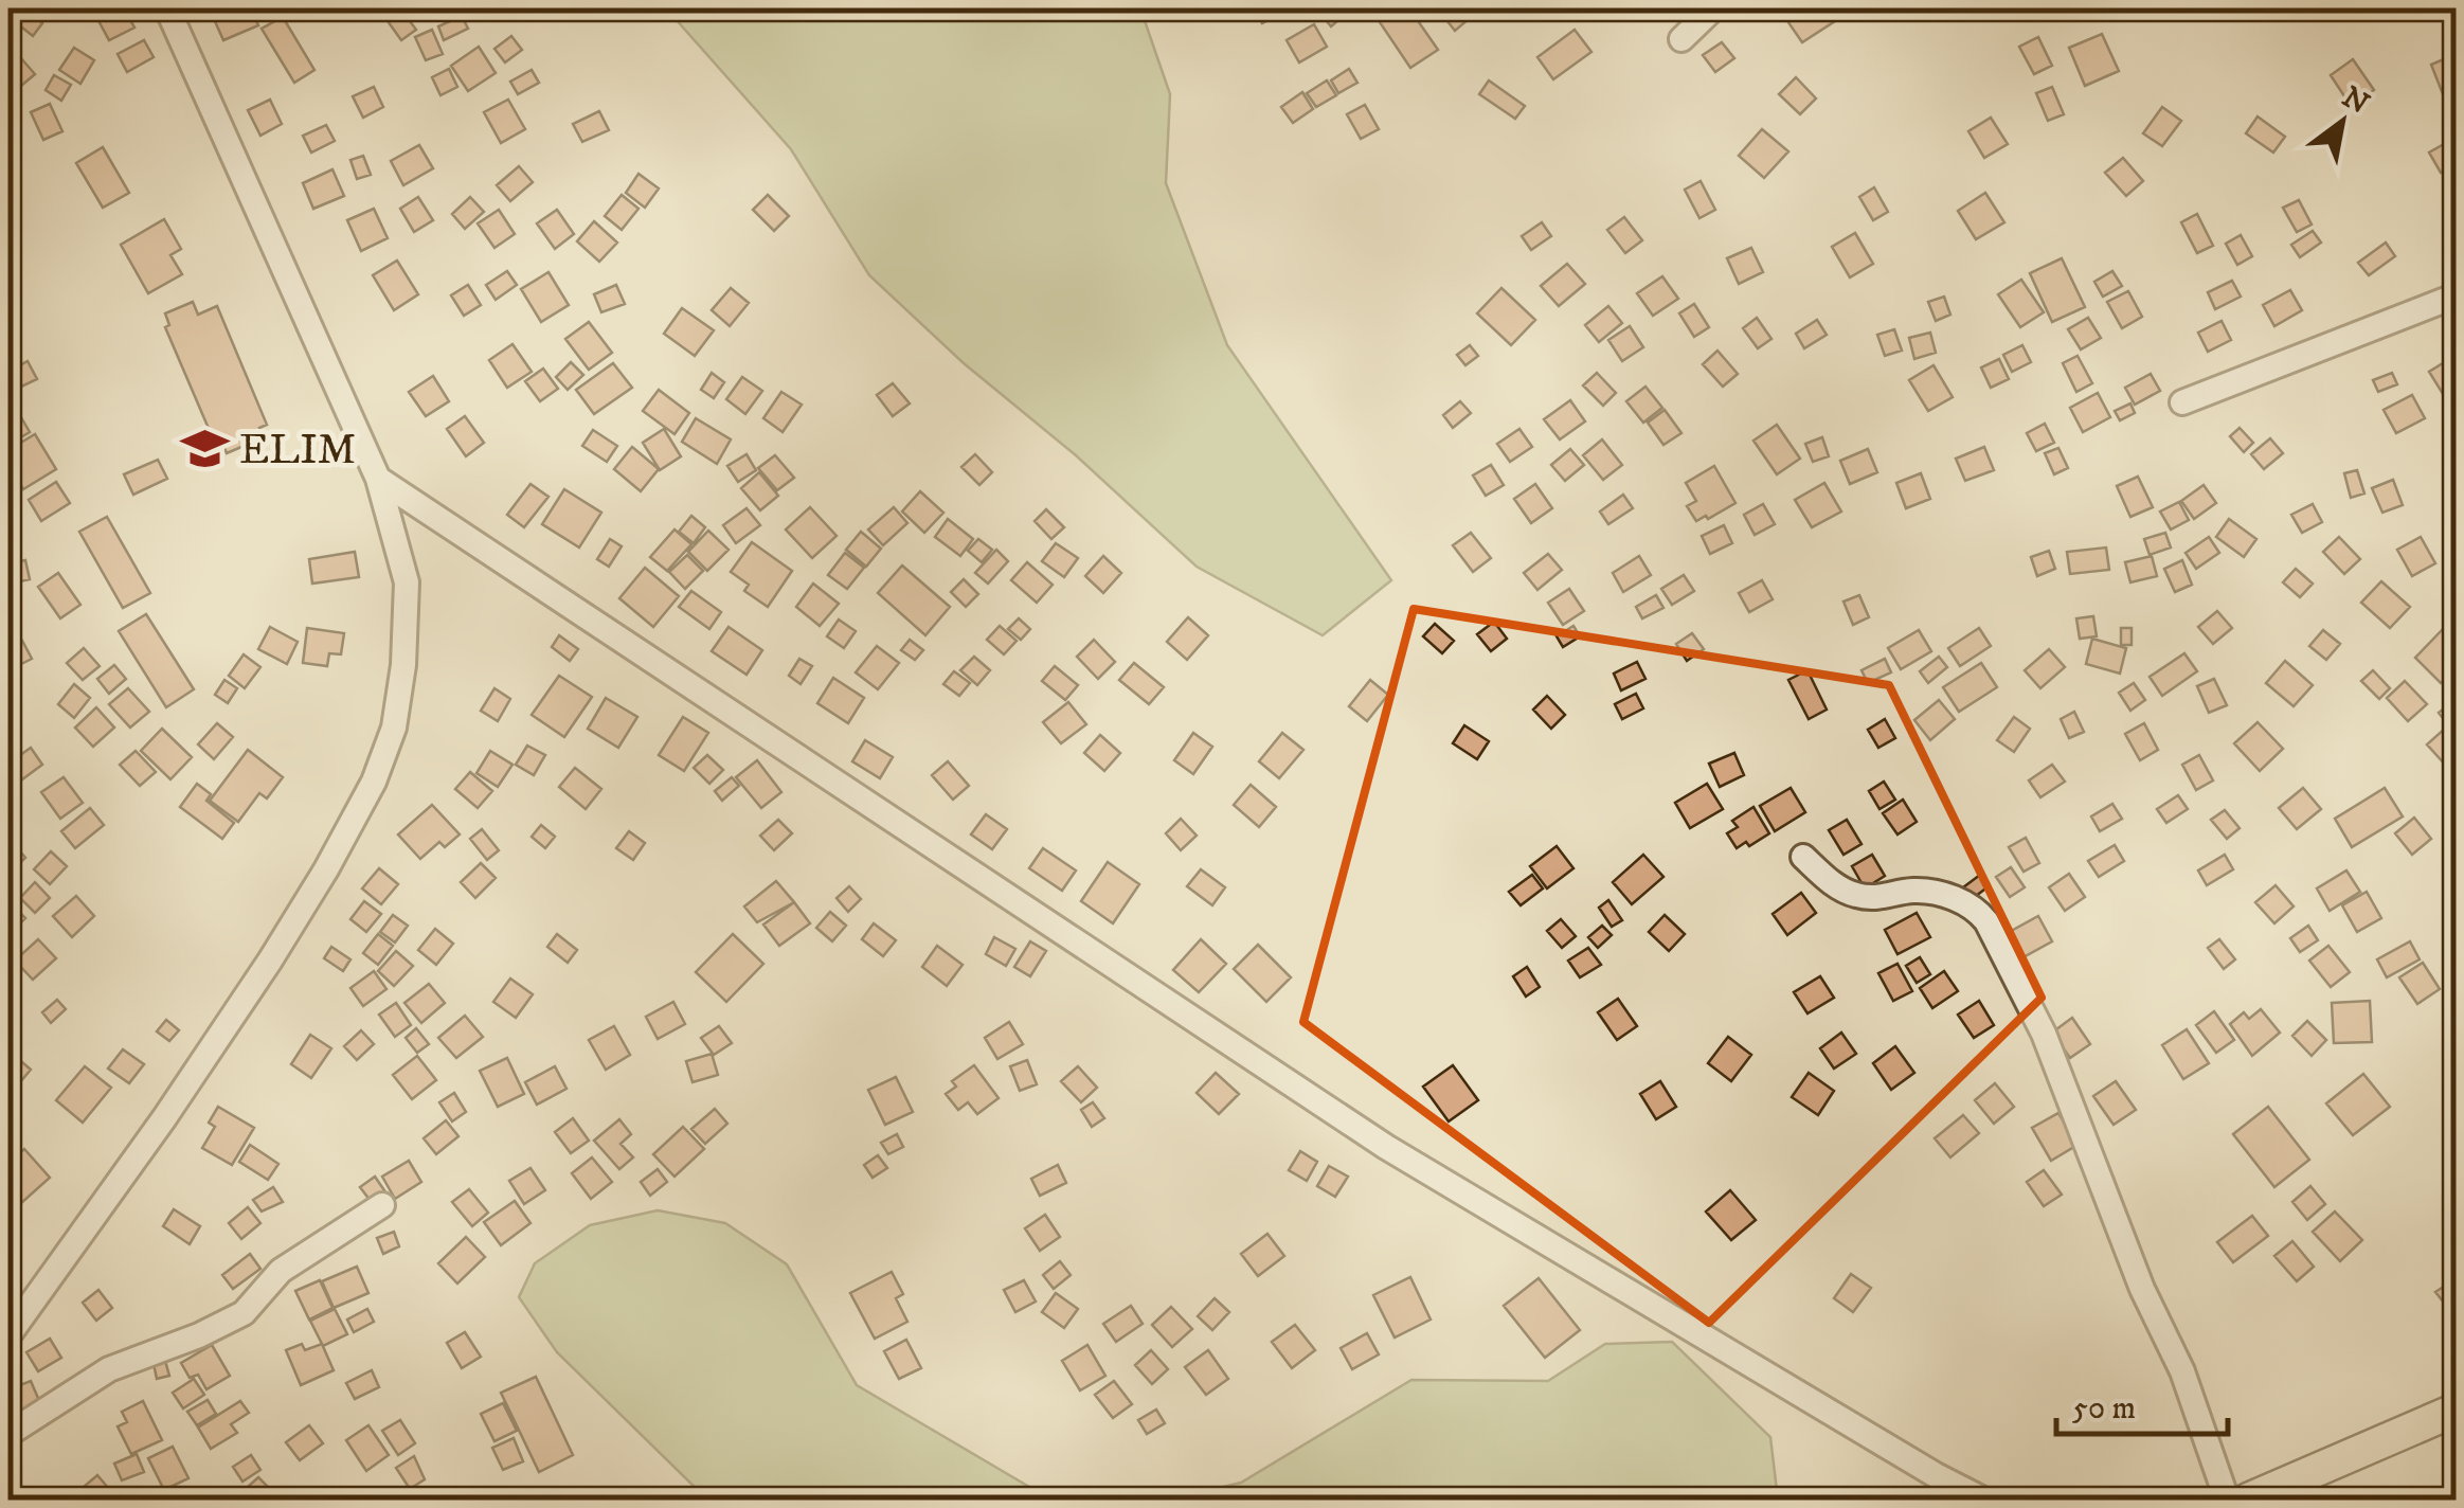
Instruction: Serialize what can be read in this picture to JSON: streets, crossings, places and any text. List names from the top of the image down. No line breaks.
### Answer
{"places":{"school or university":["ELIM"]},"scale_bar":"50 m","north":"top right"}
